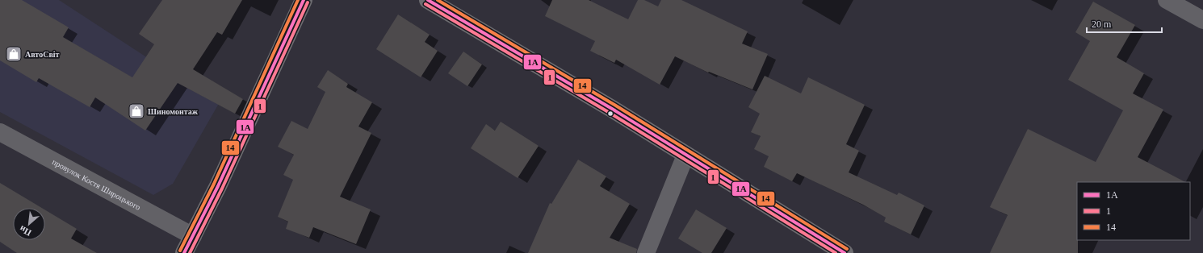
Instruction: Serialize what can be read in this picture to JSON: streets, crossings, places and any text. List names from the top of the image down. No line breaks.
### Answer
{"streets":{"street":["провулок Костя Широцького"]},"places":{"shop":["АвтоСвіт","Шиномонтаж"]},"lines":["transit line 1А","transit line 14","transit line 1"],"legend":["1А","1","14"],"scale_bar":"20 m","north":"bottom left"}
